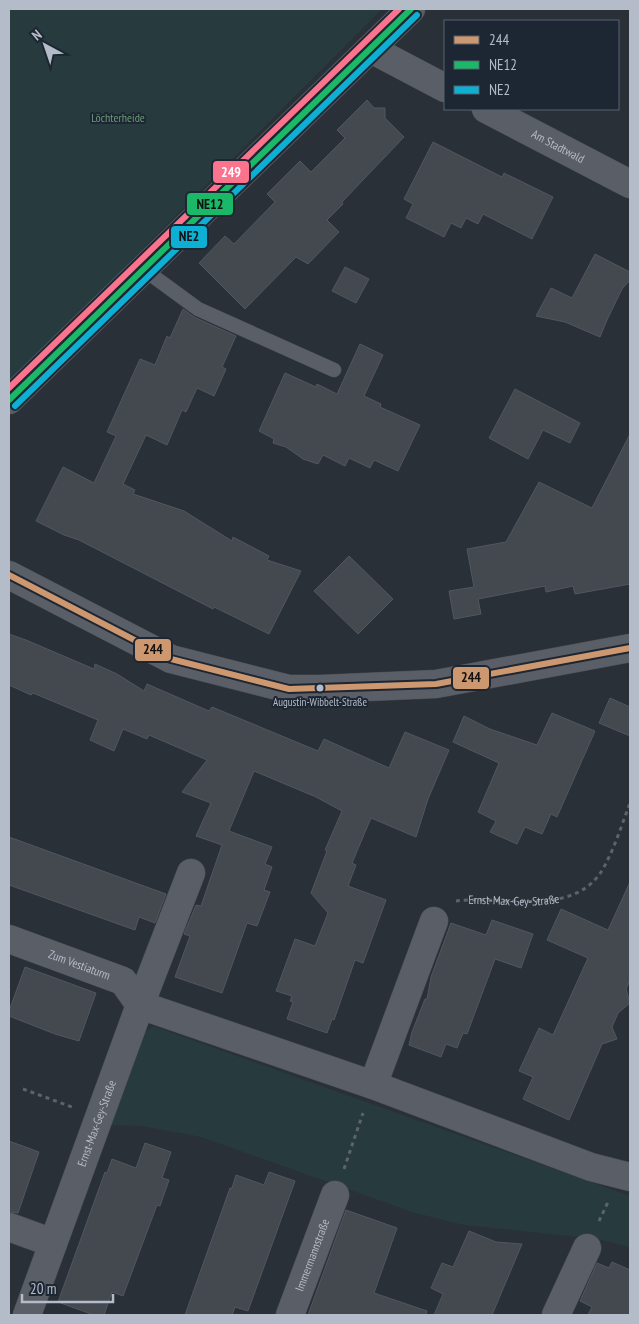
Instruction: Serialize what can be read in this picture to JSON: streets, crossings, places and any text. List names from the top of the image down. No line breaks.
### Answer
{"streets":{"street":["Am Stadtwald","Ernst-Max-Gey-Straße","Zum Vestiaturm","Immermannstraße"]},"crossings":[["Ernst-Max-Gey-Straße","Zum Vestiaturm"]],"parks":["Löchterheide"],"places":["Augustin-Wibbelt-Straße"],"lines":["transit line NE12","transit line 249","transit line NE2","transit line 244"],"legend":["244","NE12","NE2"],"scale_bar":"20 m","north":"top left"}
